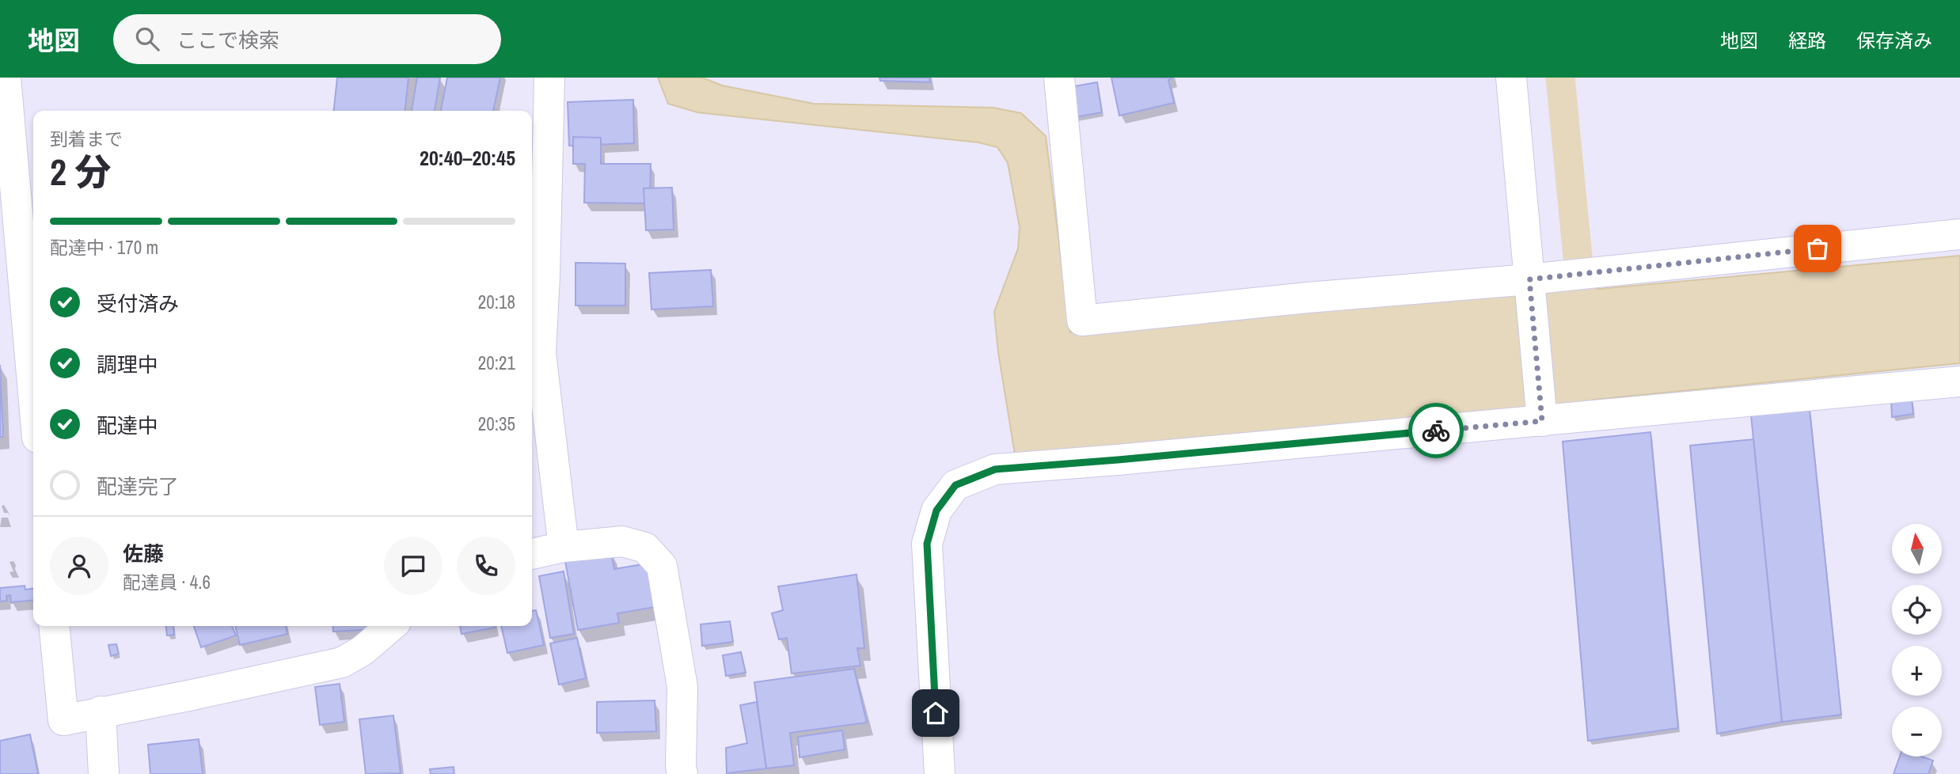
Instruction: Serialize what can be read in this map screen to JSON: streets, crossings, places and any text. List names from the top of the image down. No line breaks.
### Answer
{"north":"top","page":{"header":"地図","search":"ここで検索","nav":["地図","経路","保存済み"],"heading":["2 分","到着まで","20:40–20:45"],"panel":["佐藤","配達員 · 4.6"],"bar":"配達中 · 170 m","list":[["受付済み","20:18"],["調理中","20:21"],["配達中","20:35"],"配達完了"],"map_buttons":["+","−"]}}
